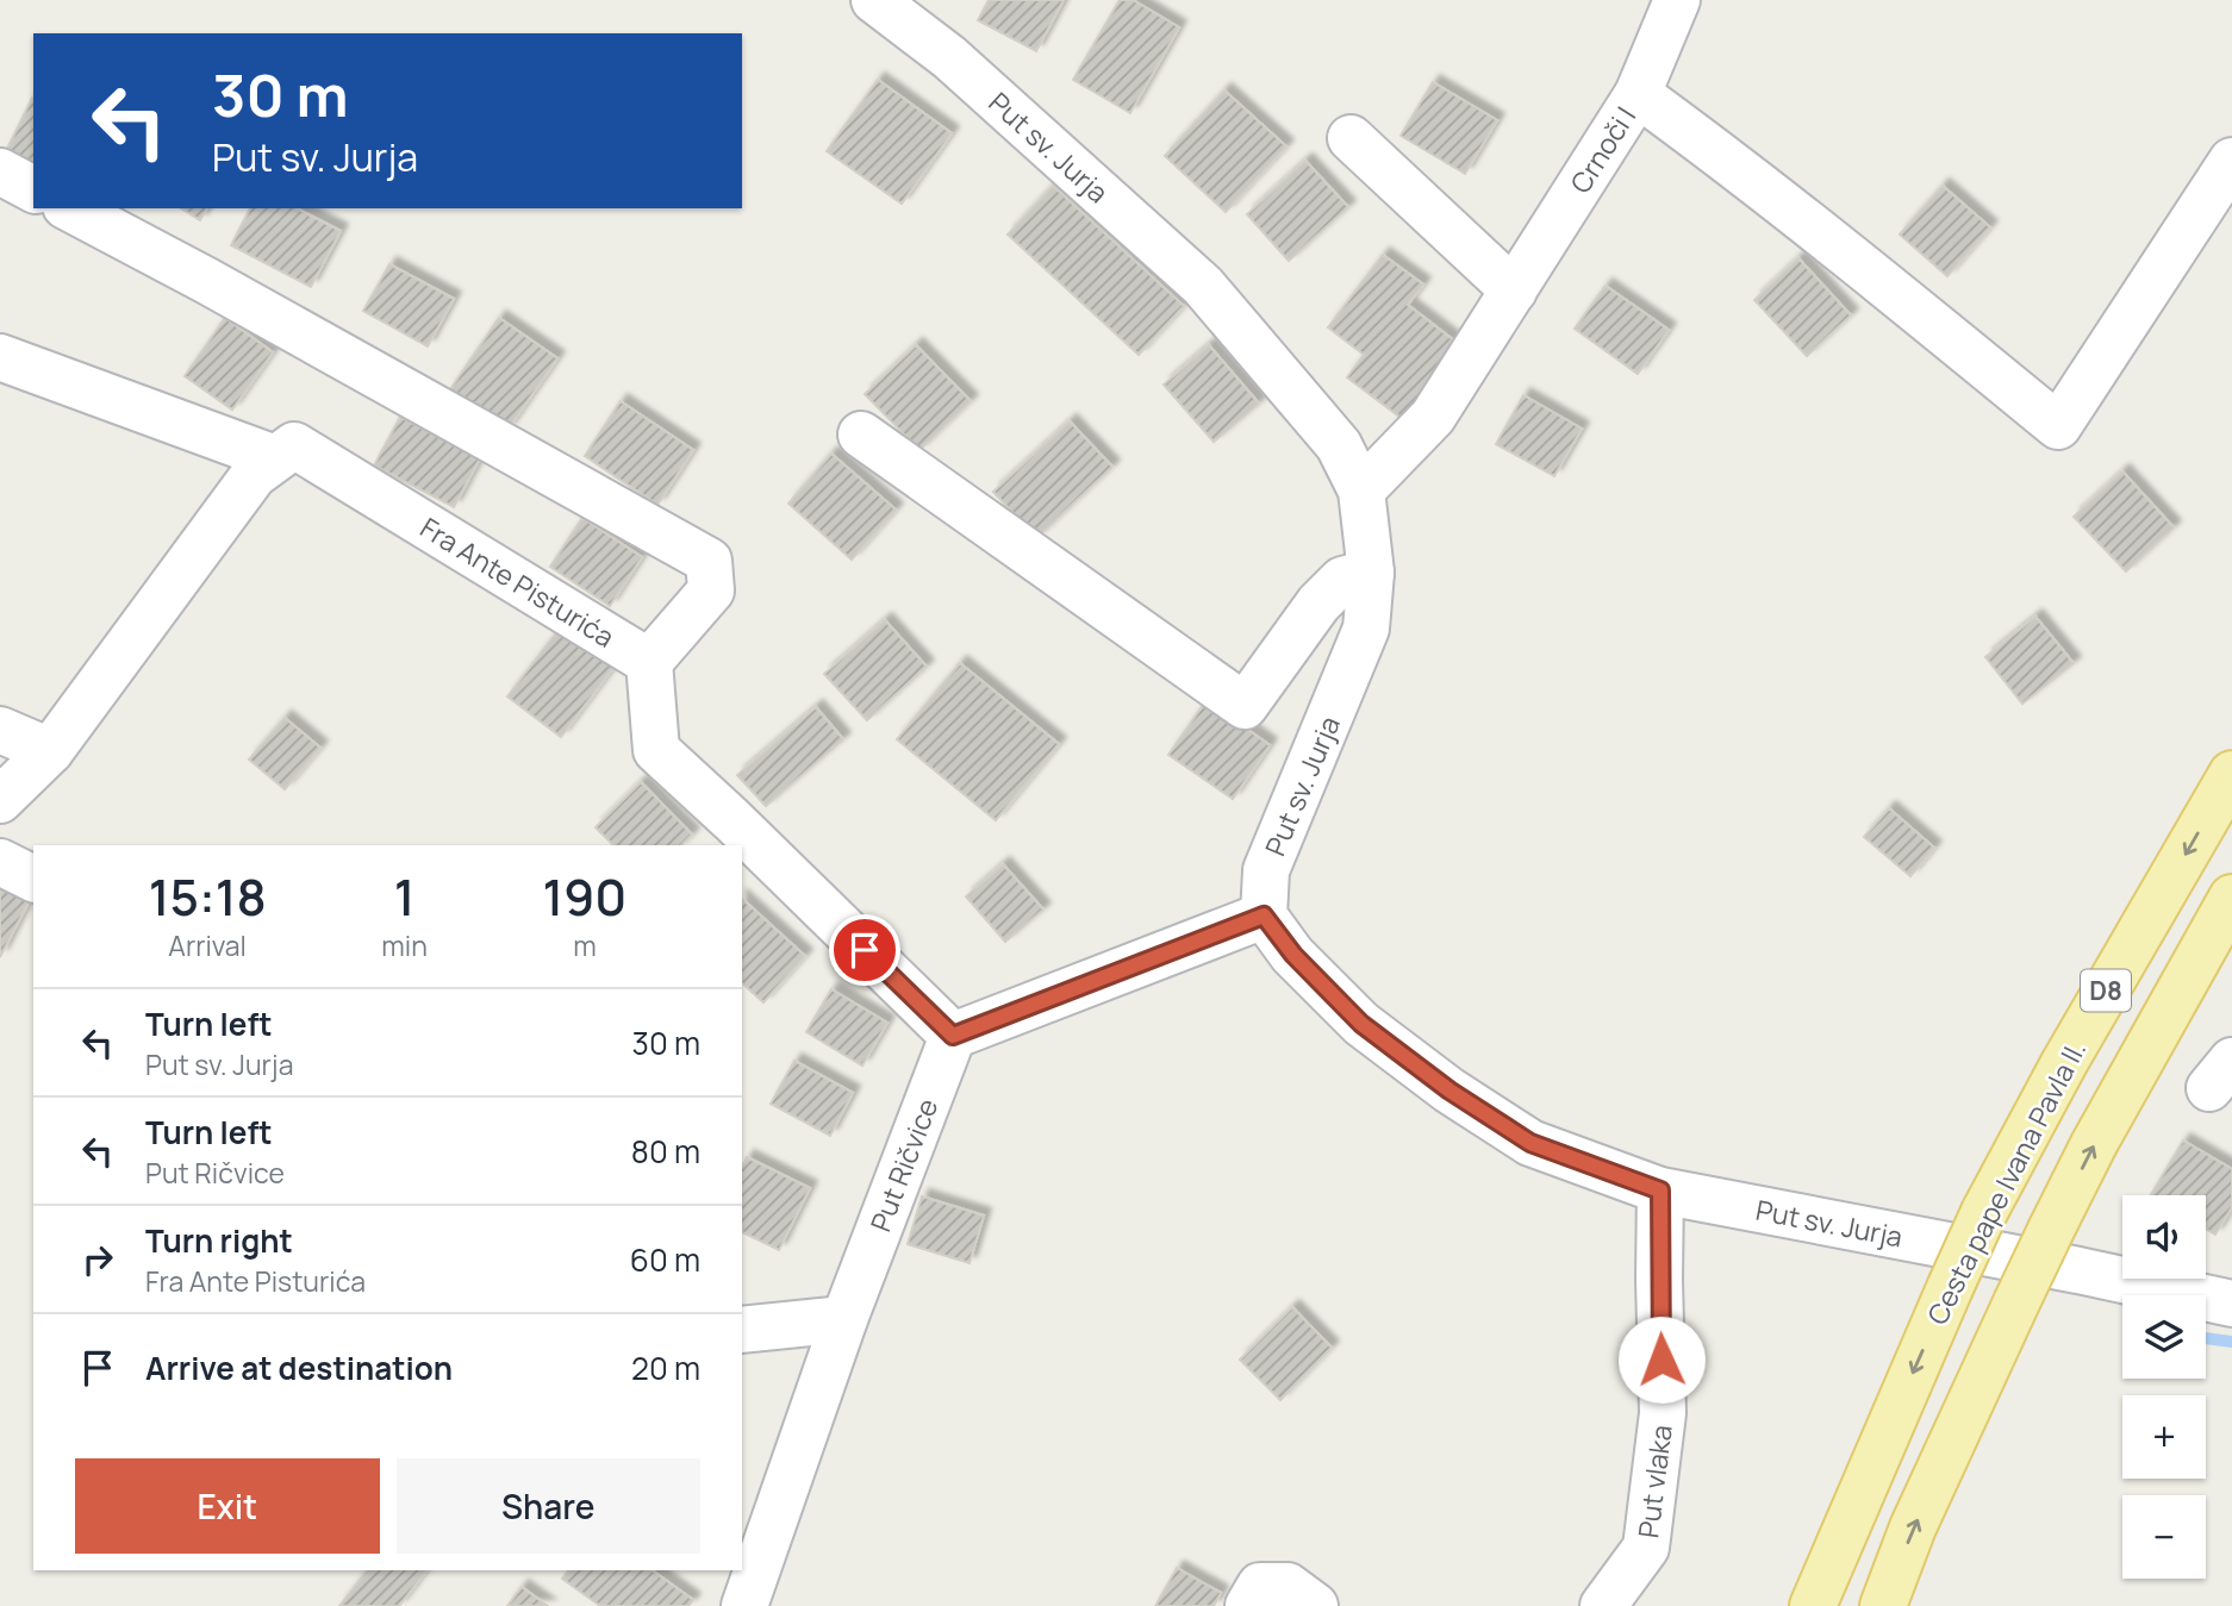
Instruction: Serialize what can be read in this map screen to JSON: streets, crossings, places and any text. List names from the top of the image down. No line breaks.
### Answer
{"streets":{"main road":["D8","Cesta pape Ivana Pavla II."],"street":["Put sv. Jurja","Crnoči l","Fra Ante Pisturića","Put Ričvice","Put vlaka"]},"crossings":[["Put sv. Jurja","Crnoči l"],["Put sv. Jurja","Put vlaka"]],"page":{"turn":["30 m","Put sv. Jurja"],"eta":["15:18","Arrival","1","min","190","m"],"list":[{"name":"Turn left","note":"Put sv. Jurja","value":"30 m"},{"name":"Turn left","note":"Put Ričvice","value":"80 m"},{"name":"Turn right","note":"Fra Ante Pisturića","value":"60 m"},{"name":"Arrive at destination","value":"20 m"}],"map_buttons":["+","−"],"buttons":["Exit","Share"]}}
